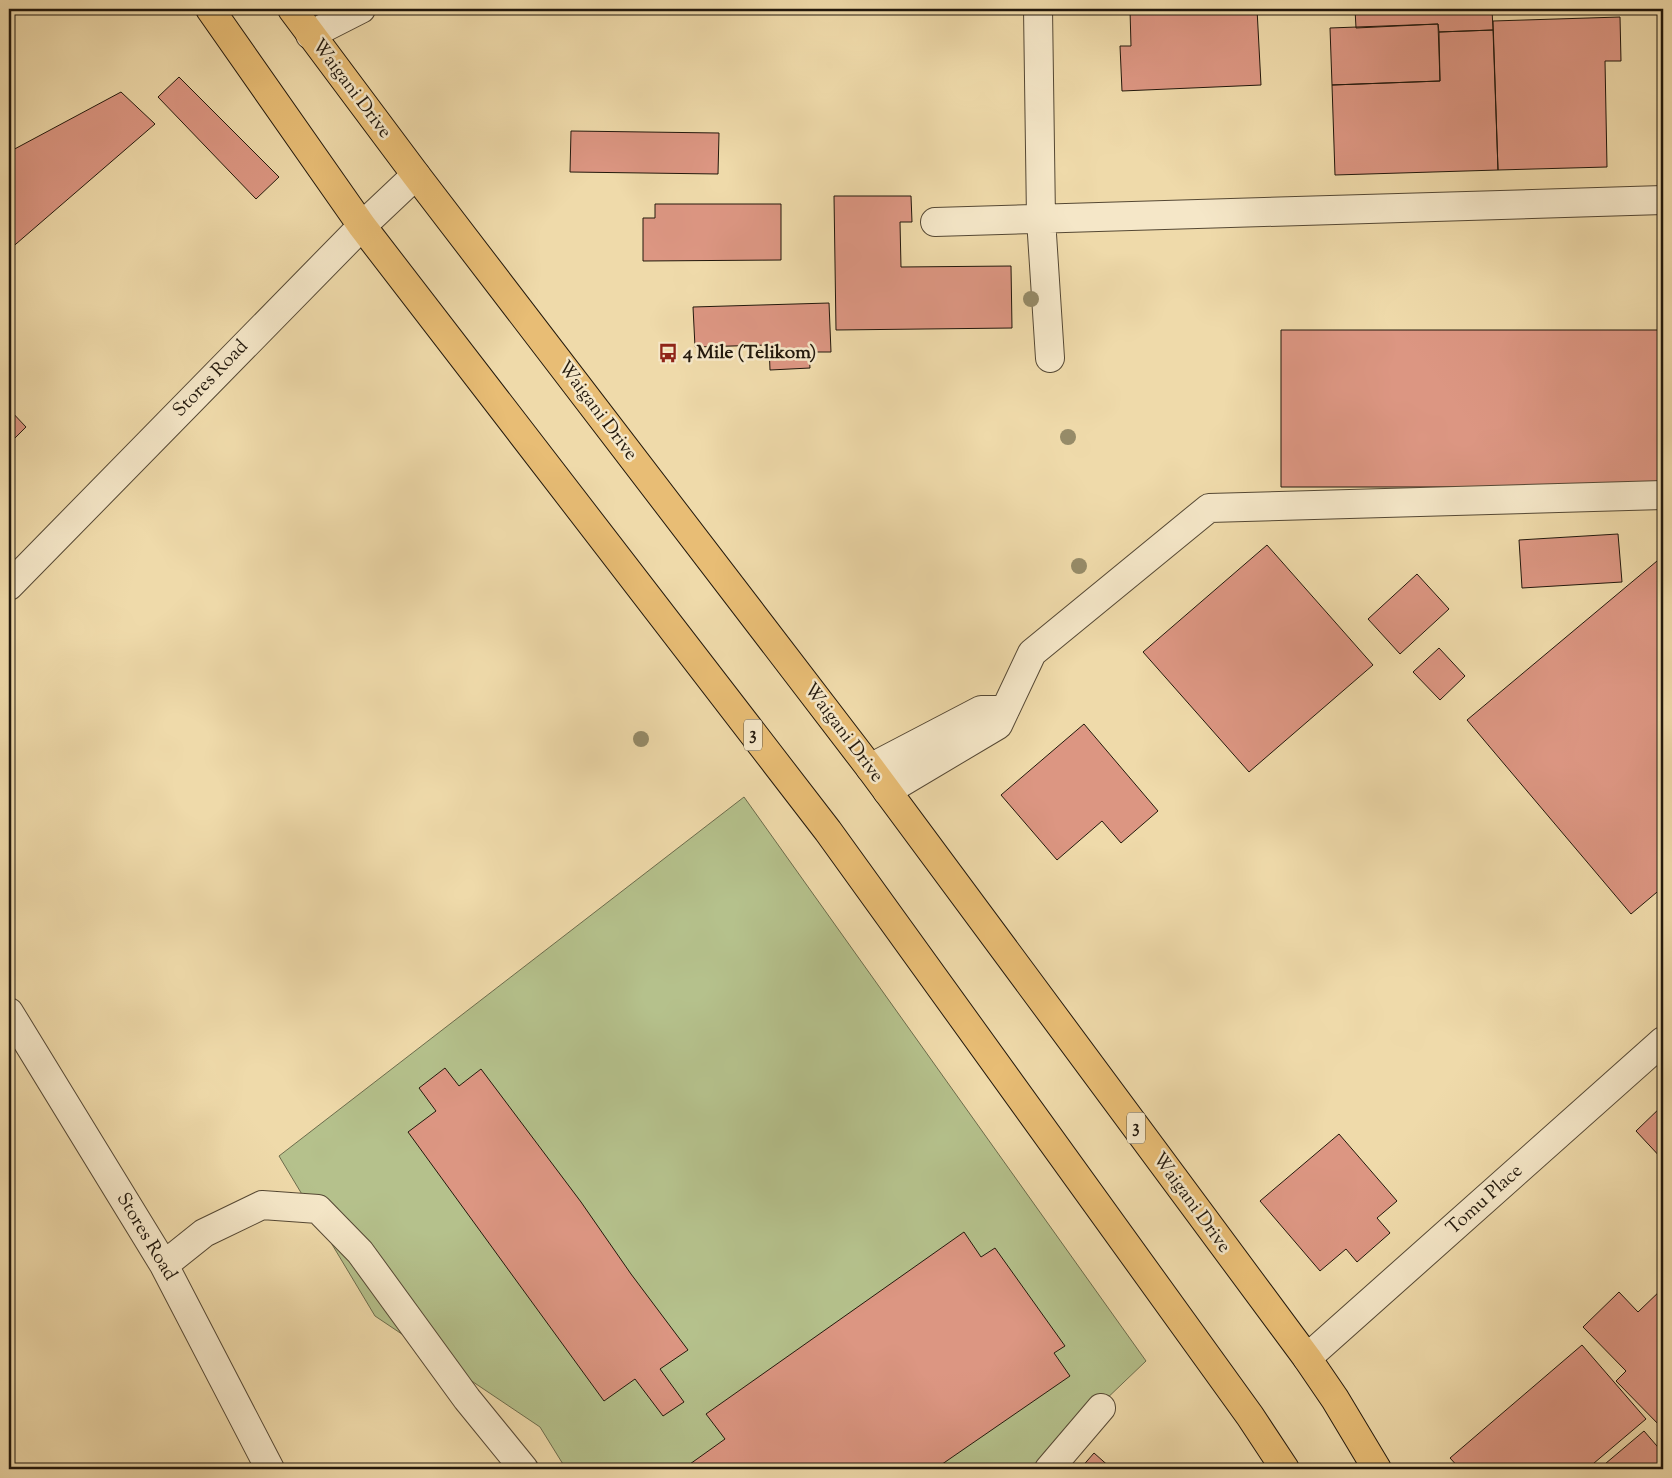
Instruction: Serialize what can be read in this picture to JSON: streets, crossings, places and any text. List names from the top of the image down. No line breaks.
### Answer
{"streets":{"highway":["Waigani Drive","3"],"street":["Stores Road","Tomu Place"]},"crossings":[["Waigani Drive","Stores Road"],["Waigani Drive","Tomu Place"],["Stores Road","3"]],"places":{"bus stop":["4 Mile (Telikom)"]}}
